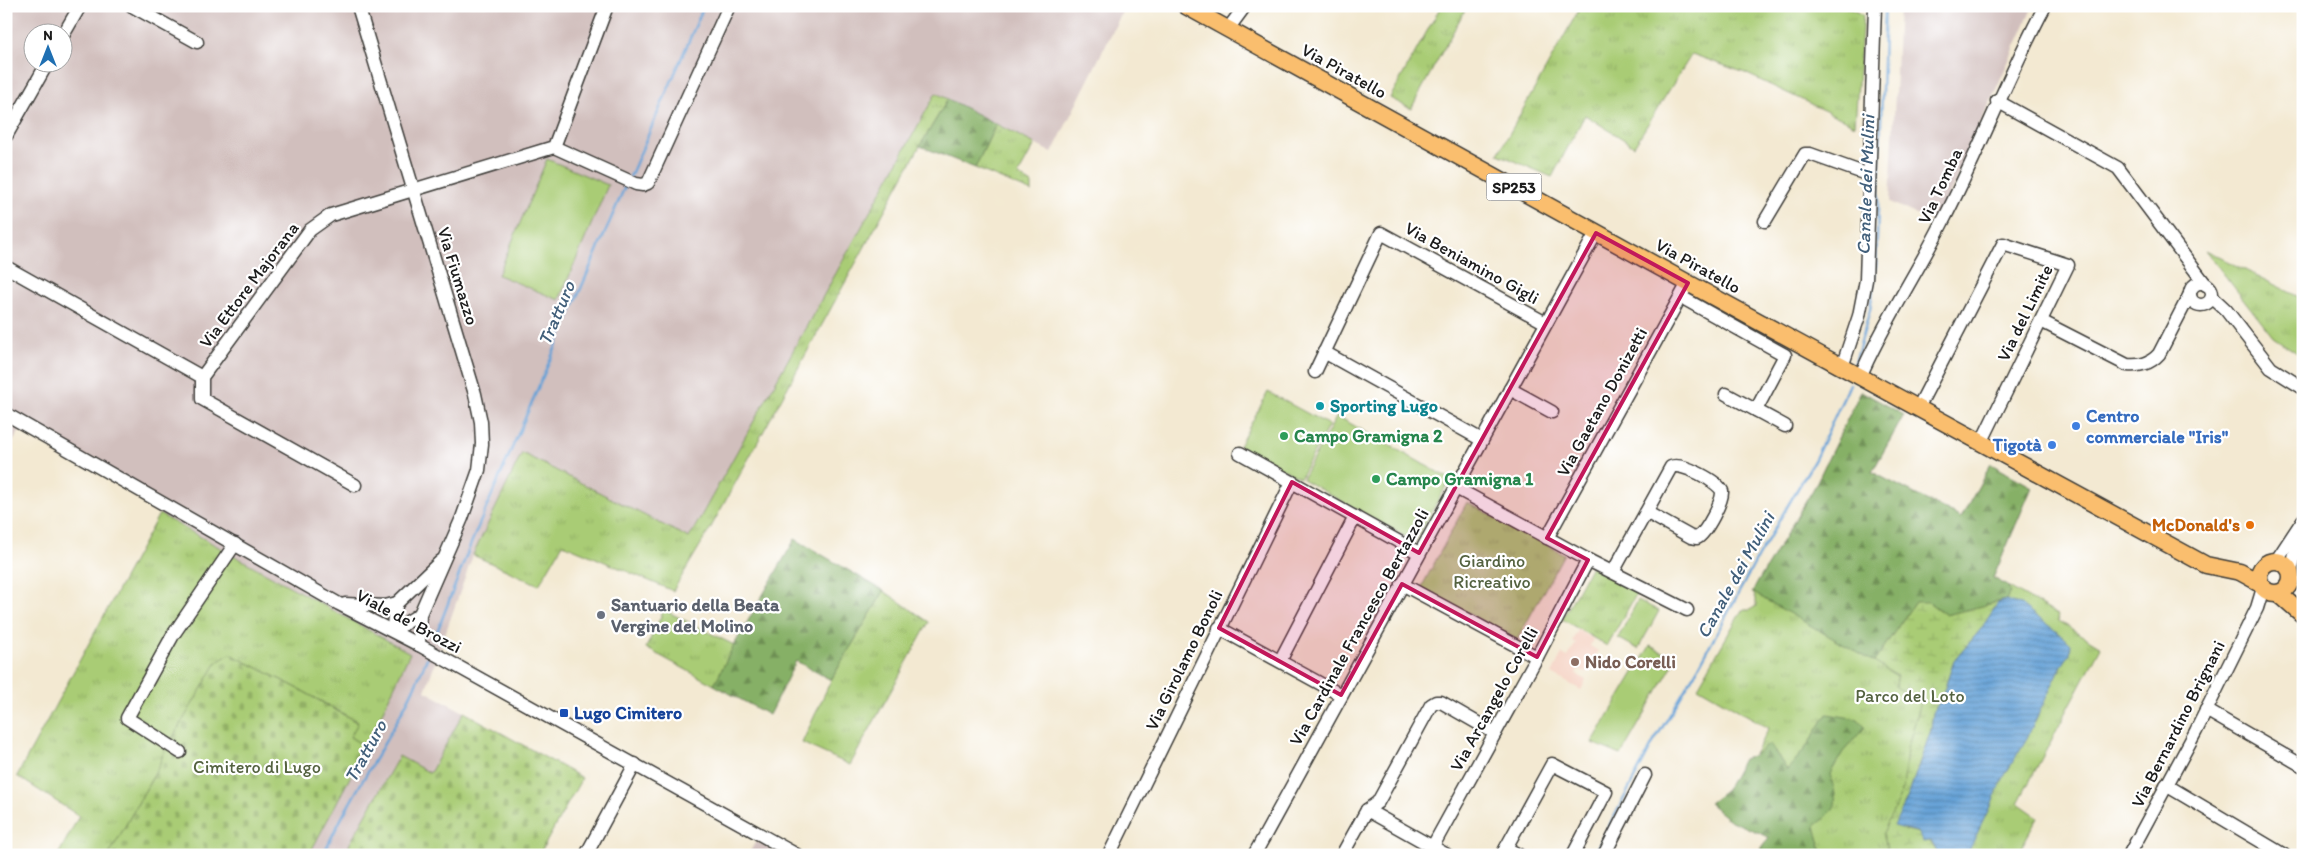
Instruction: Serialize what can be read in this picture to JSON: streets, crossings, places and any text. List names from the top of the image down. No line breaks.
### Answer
{"streets":{"main road":["Via Piratello","SP253"],"street":["Via Tomba","Via Beniamino Gigli","Via Fiumazzo","Via Ettore Majorana","Via del Limite","Via Gaetano Donizetti","Viale de' Brozzi","Via Cardinale Francesco Bertazzoli","Via Girolamo Bonoli","Via Arcangelo Corelli","Via Bernardino Brignani"]},"crossings":[["Via Piratello","Via Tomba"],["Via Piratello","Via del Limite"],["Via Piratello","Via Gaetano Donizetti"],["Via Piratello","Via Cardinale Francesco Bertazzoli"],["Via Piratello","Via Bernardino Brignani"],["Via Beniamino Gigli","Via Cardinale Francesco Bertazzoli"],["Via Fiumazzo","Via Ettore Majorana"],["Via Fiumazzo","Viale de' Brozzi"]],"water":["Canale dei Mulini","Tratturo"],"parks":["Giardino Ricreativo","Parco del Loto","Cimitero di Lugo"],"places":{"other":["Sporting Lugo","Centro commerciale \"Iris\"","Campo Gramigna 2","Tigotà","Campo Gramigna 1","McDonald's","Santuario della Beata Vergine del Molino","Nido Corelli"],"transit":["Lugo Cimitero"]},"north":"top"}
